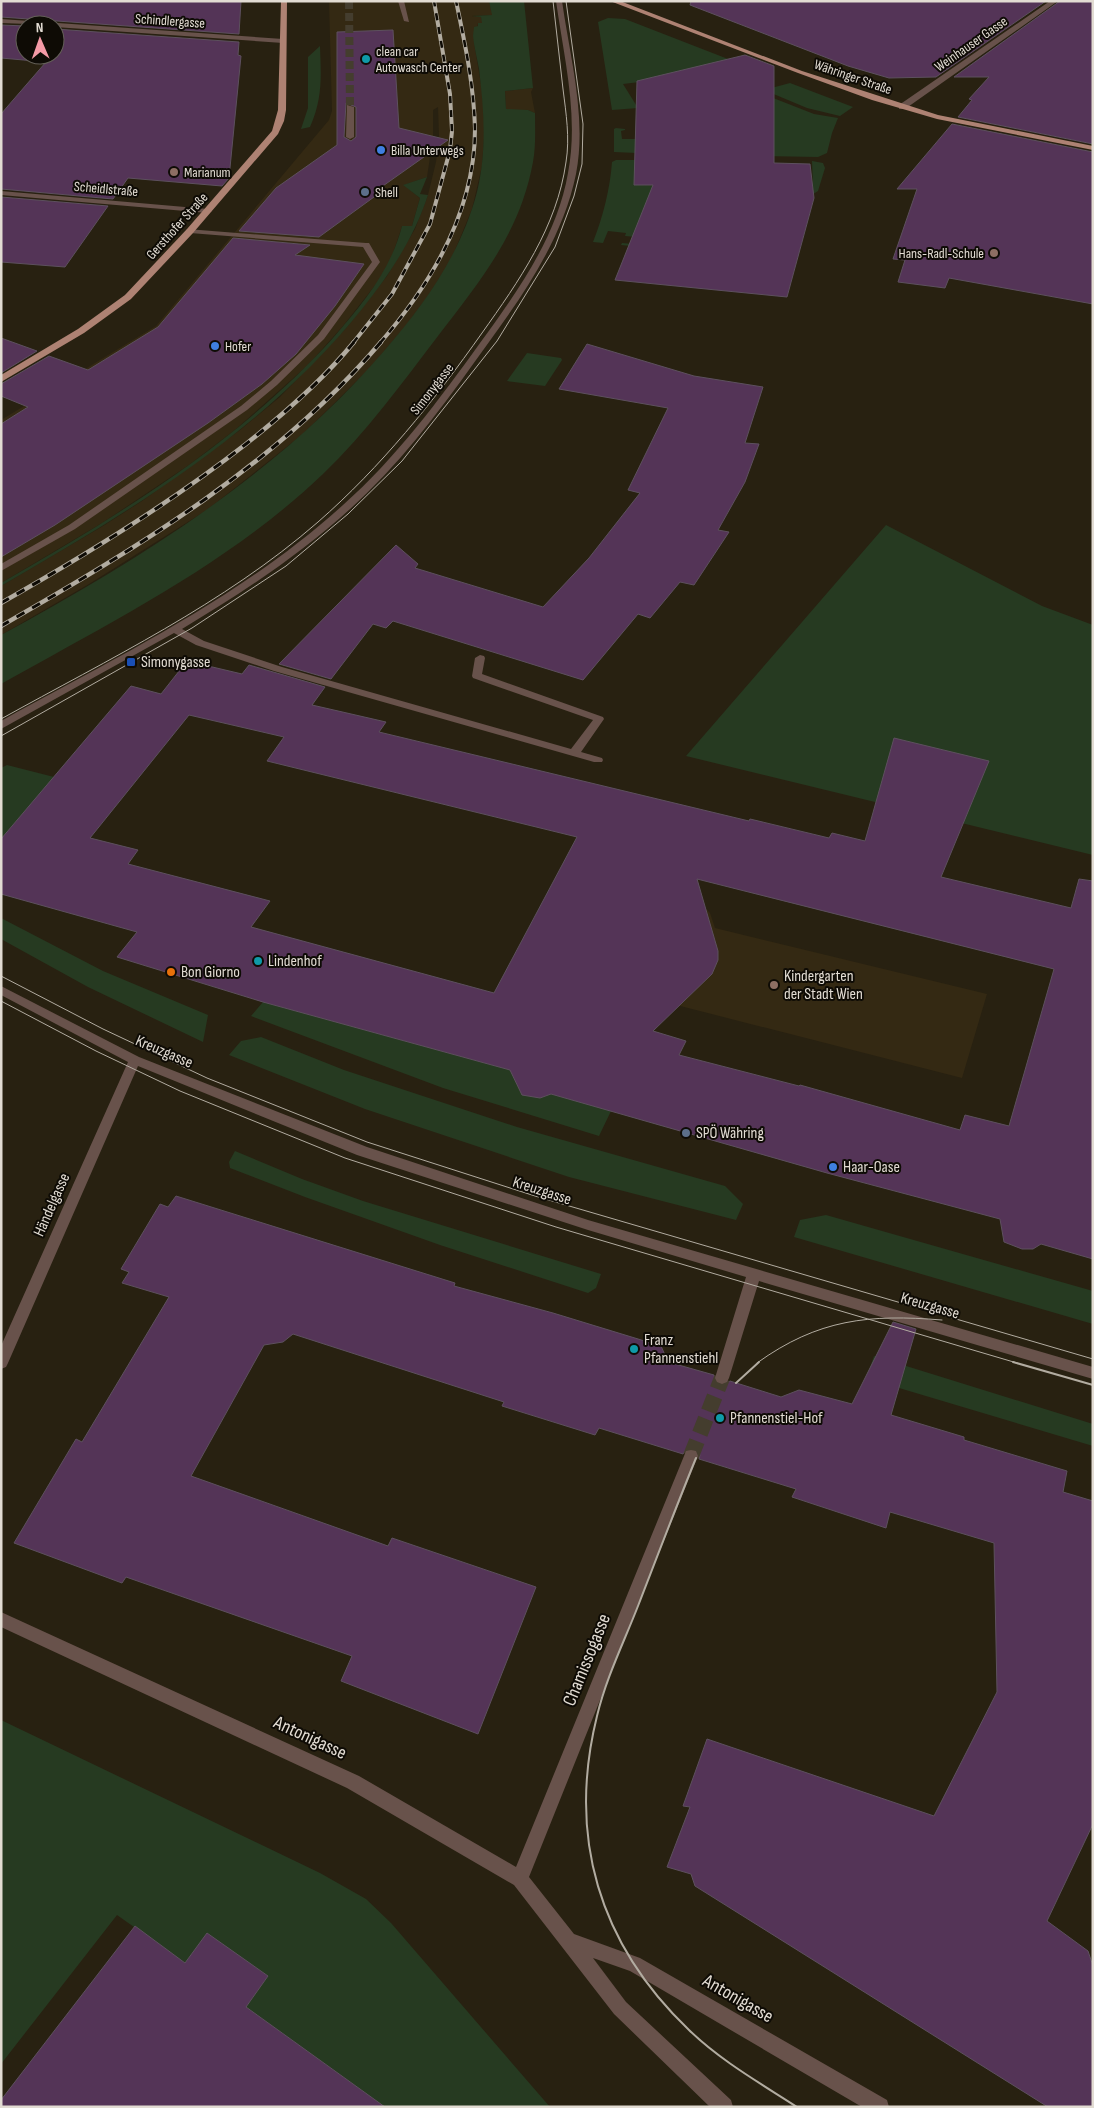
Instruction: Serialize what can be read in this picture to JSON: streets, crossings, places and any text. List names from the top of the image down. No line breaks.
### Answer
{"streets":{"main road":["Währinger Straße","Gersthofer Straße"],"street":["Schindlergasse","Weinhauser Gasse","Scheidlstraße","Simonygasse","Kreuzgasse","Händelgasse","Chamissogasse","Antonigasse"]},"crossings":[["Schindlergasse","Gersthofer Straße"],["Weinhauser Gasse","Währinger Straße"],["Scheidlstraße","Gersthofer Straße"],["Kreuzgasse","Händelgasse"],["Chamissogasse","Antonigasse"]],"places":{"other":["clean car Autowasch Center","Billa Unterwegs","Marianum","Shell","Hans-Radl-Schule","Hofer","Lindenhof","Bon Giorno","Kindergarten der Stadt Wien","SPÖ Währing","Haar-Oase","Franz Pfannenstiehl","Pfannenstiel-Hof"],"transit":["Simonygasse"]},"north":"top"}
